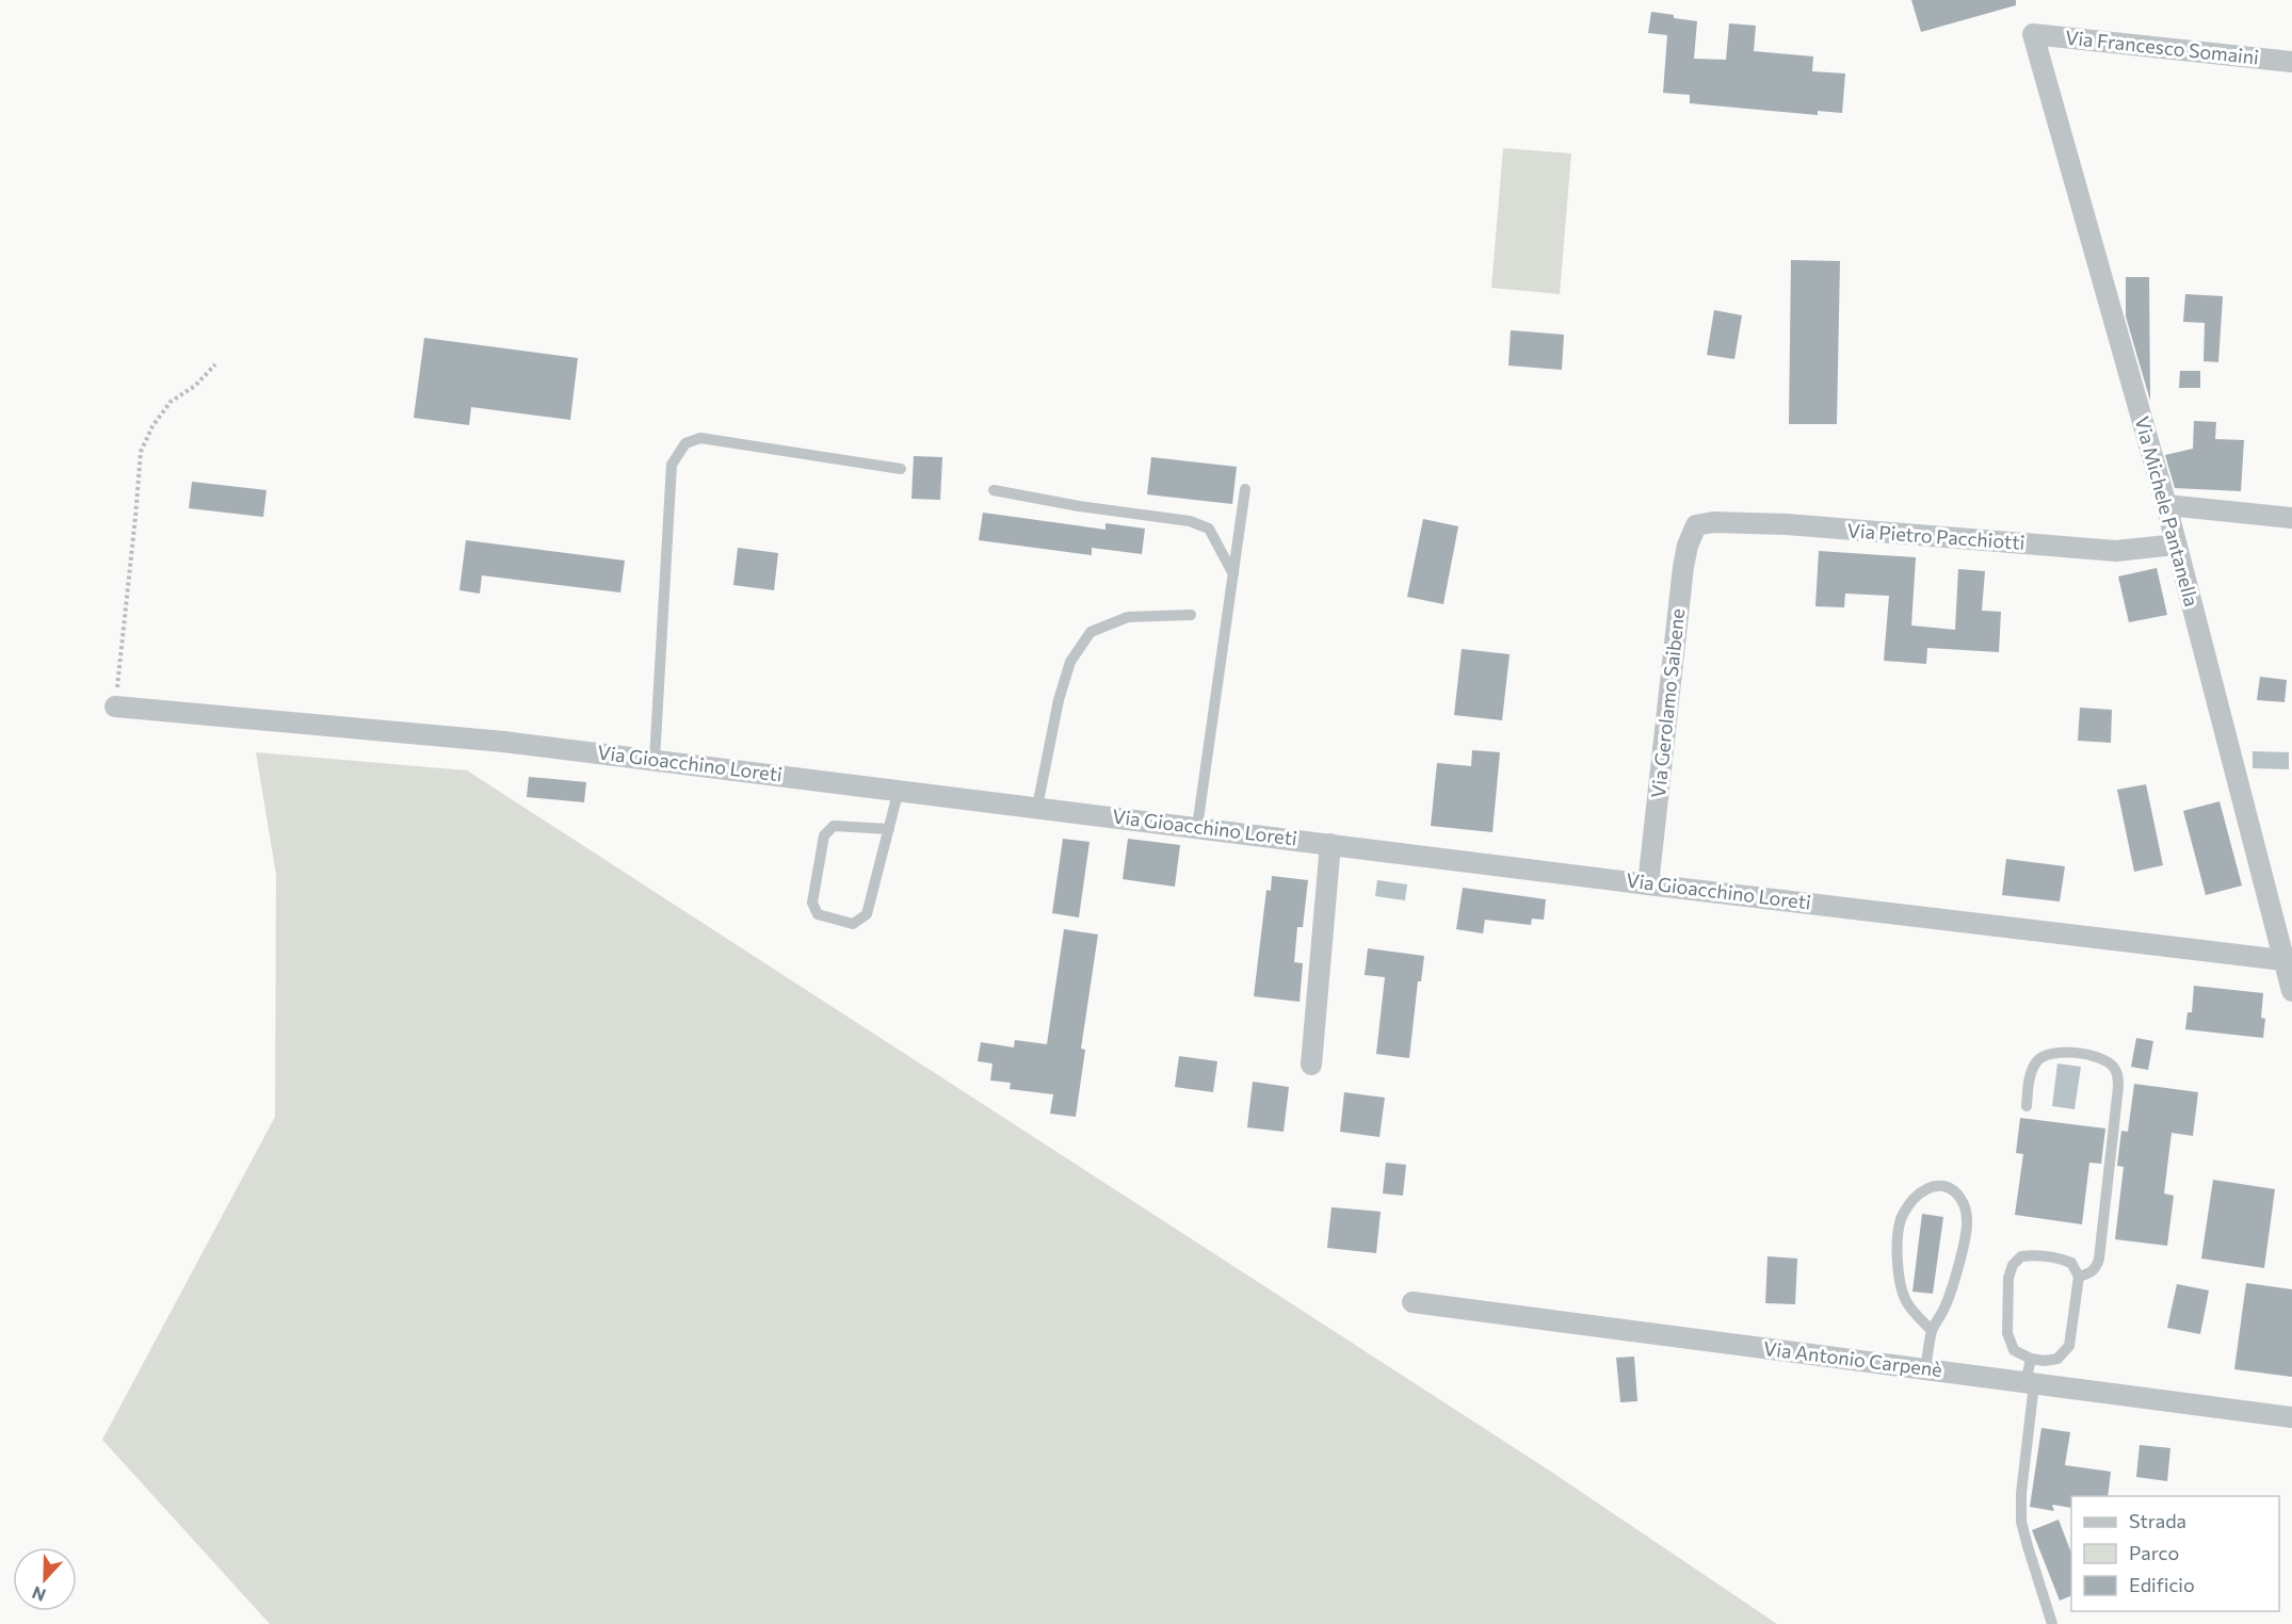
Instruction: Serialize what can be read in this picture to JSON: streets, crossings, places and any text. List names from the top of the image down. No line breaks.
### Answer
{"streets":{"street":["Via Francesco Somaini","Via Michele Pantanella","Via Pietro Pacchiotti","Via Gerolamo Saibene","Via Gioacchino Loreti","Via Antonio Carpenè"]},"crossings":[["Via Francesco Somaini","Via Michele Pantanella"],["Via Michele Pantanella","Via Pietro Pacchiotti"],["Via Michele Pantanella","Via Gioacchino Loreti"],["Via Pietro Pacchiotti","Via Gerolamo Saibene"],["Via Gerolamo Saibene","Via Gioacchino Loreti"]],"legend":["Strada","Parco","Edificio"],"north":"bottom"}
